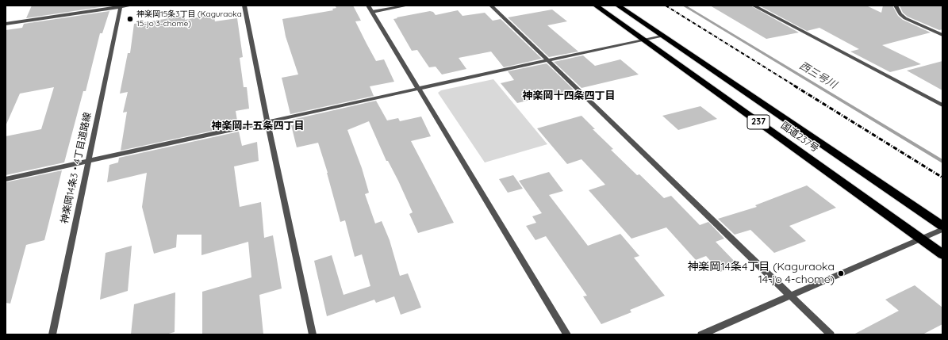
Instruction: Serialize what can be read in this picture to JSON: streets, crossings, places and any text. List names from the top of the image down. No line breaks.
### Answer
{"streets":{"highway":["237","国道237号"],"street":["神楽岡14条3・4丁目道路線"]},"districts":["神楽岡十四条四丁目","神楽岡十五条四丁目"],"water":["西三号川"],"places":["神楽岡15条3丁目 (Kaguraoka 15-jo 3-chome)","神楽岡14条4丁目 (Kaguraoka 14-jo 4-chome)"]}
